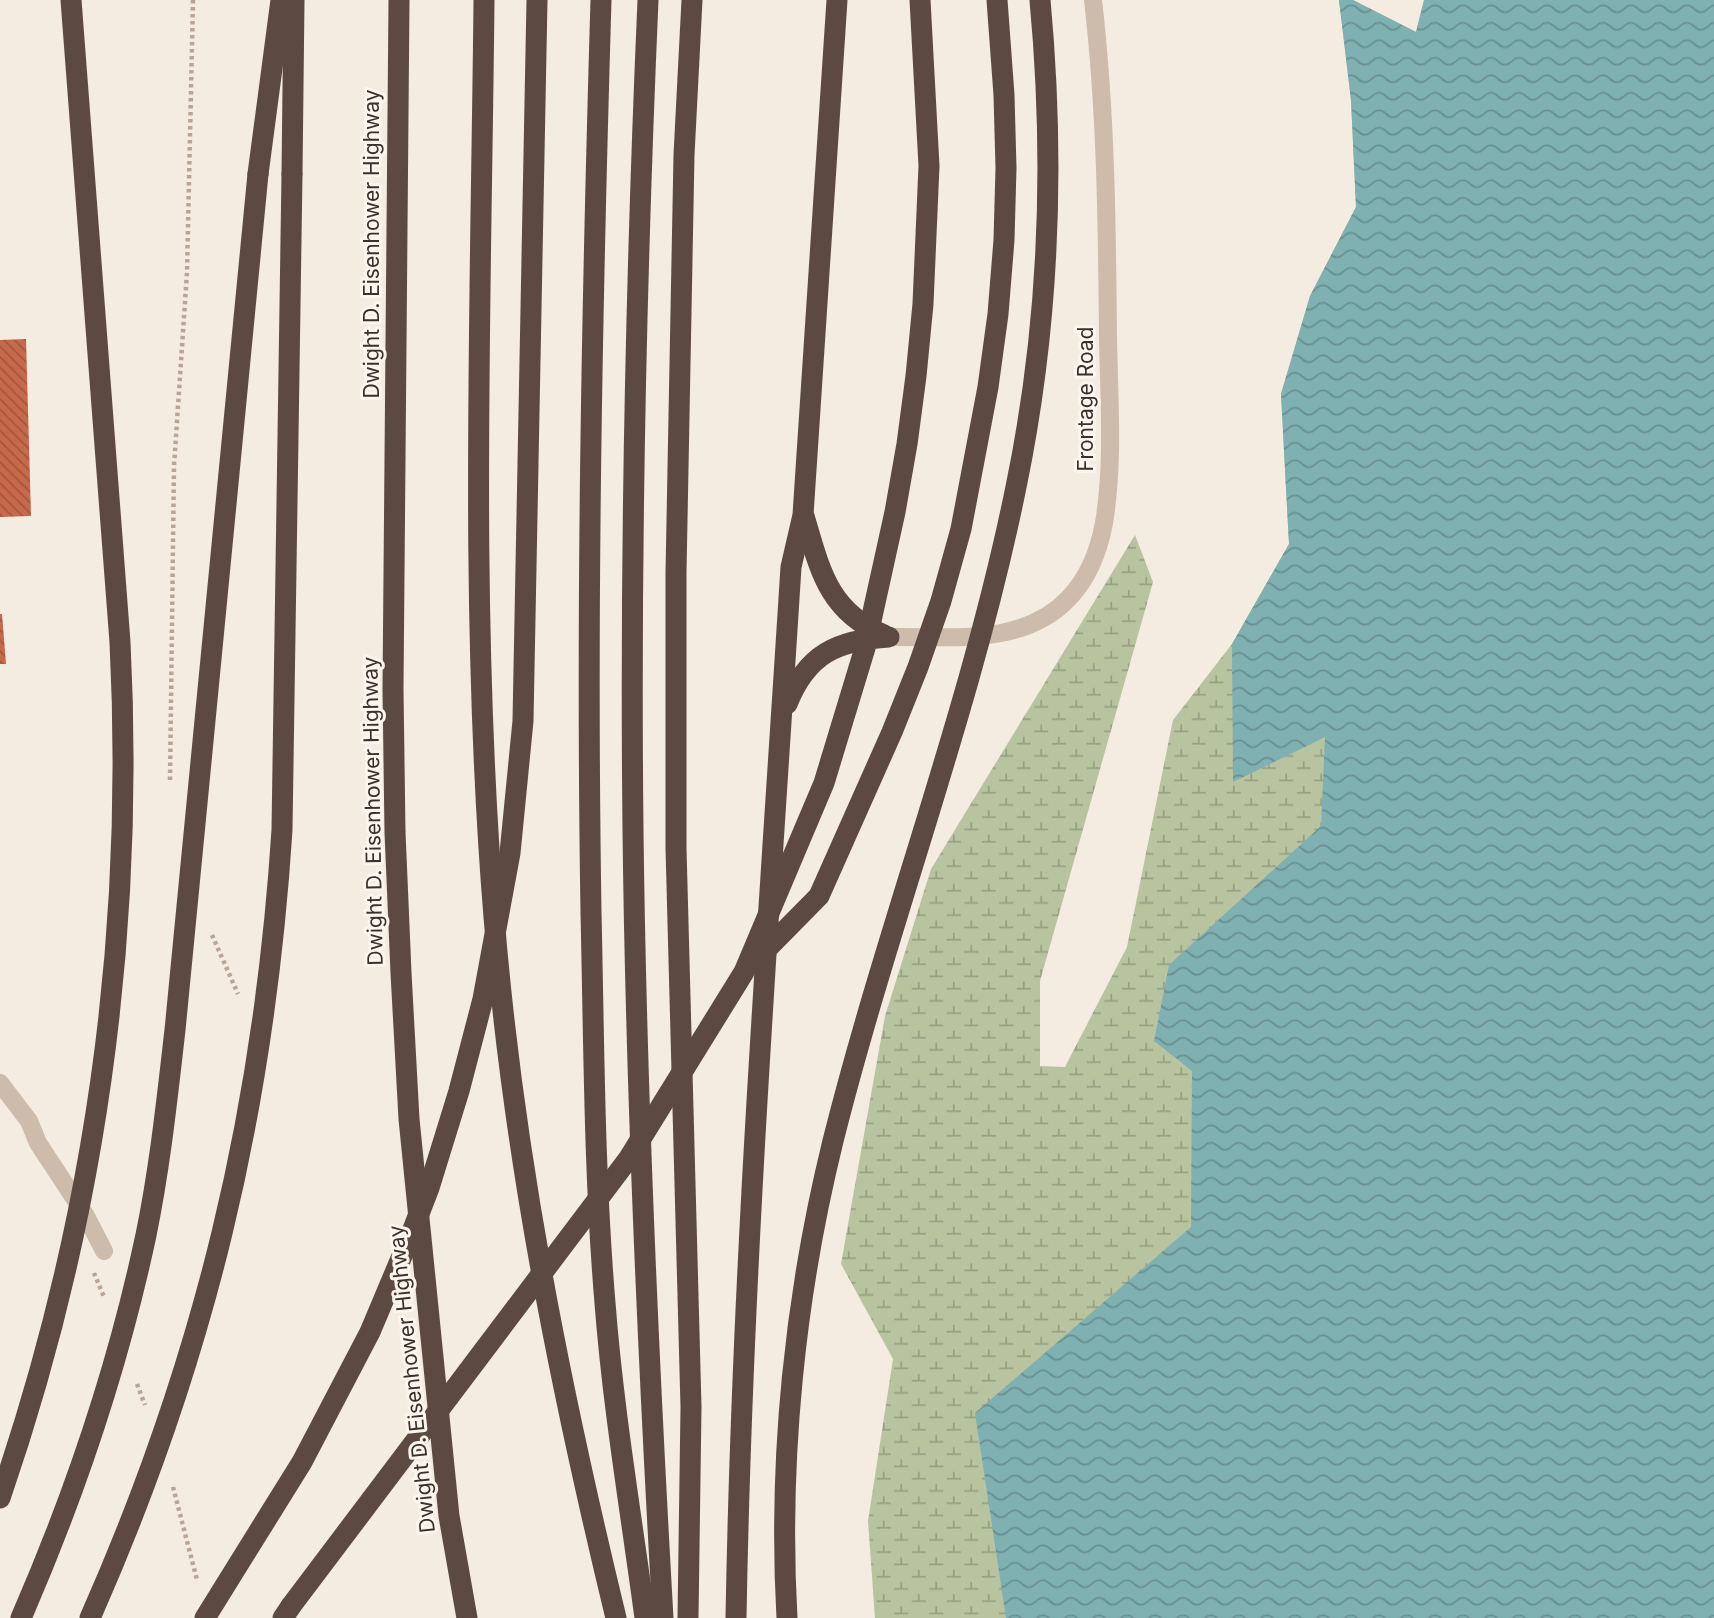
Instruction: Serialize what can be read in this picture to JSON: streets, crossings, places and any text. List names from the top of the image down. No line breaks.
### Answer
{"streets":{"highway":["Dwight D. Eisenhower Highway"],"lane":["Frontage Road"]}}
